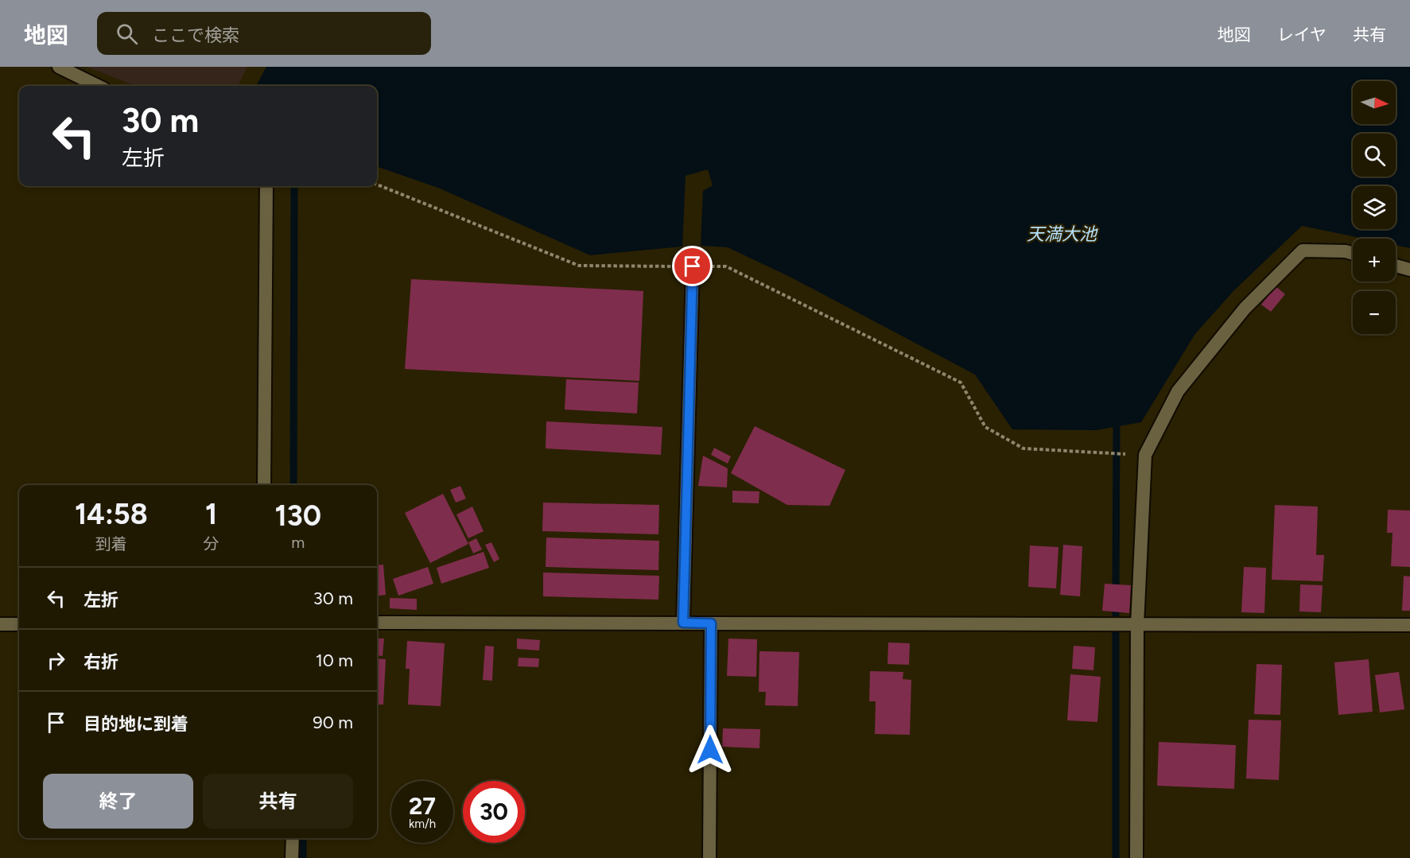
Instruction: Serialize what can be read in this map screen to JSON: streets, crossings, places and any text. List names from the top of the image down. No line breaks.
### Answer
{"water":["天満大池"],"north":"right","page":{"header":"地図","search":"ここで検索","nav":["地図","レイヤ","共有"],"map_buttons":["+","−"],"turn":["30 m","左折"],"eta":["14:58","到着","1","分","130","m"],"list":[{"name":"左折","value":"30 m"},{"name":"右折","value":"10 m"},{"name":"目的地に到着","value":"90 m"}],"buttons":["終了","共有"],"speed":"27 km/h","limit":"30"}}
